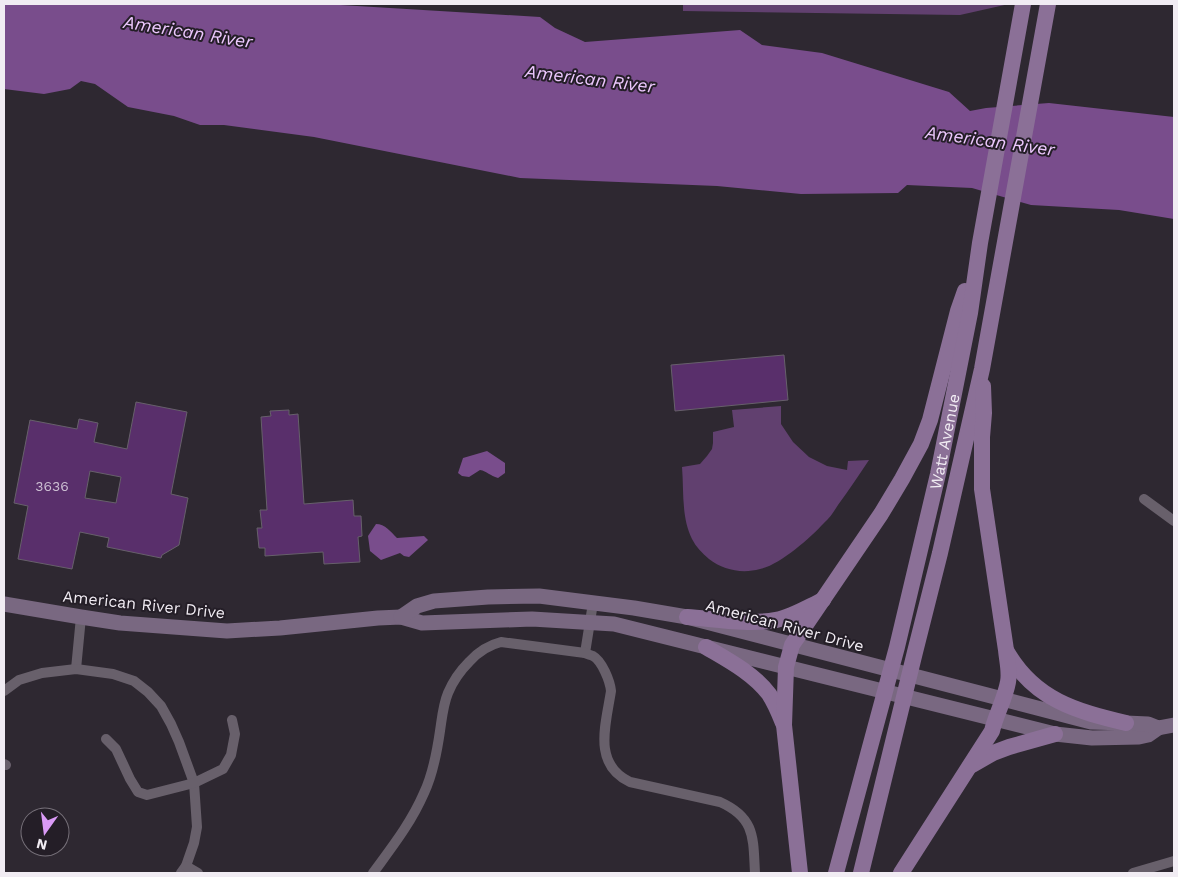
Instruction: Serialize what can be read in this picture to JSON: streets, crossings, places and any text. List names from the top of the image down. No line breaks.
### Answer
{"streets":{"main road":["Watt Avenue"],"street":["American River Drive"]},"water":["American River"],"house_numbers":["3636"],"north":"bottom"}
